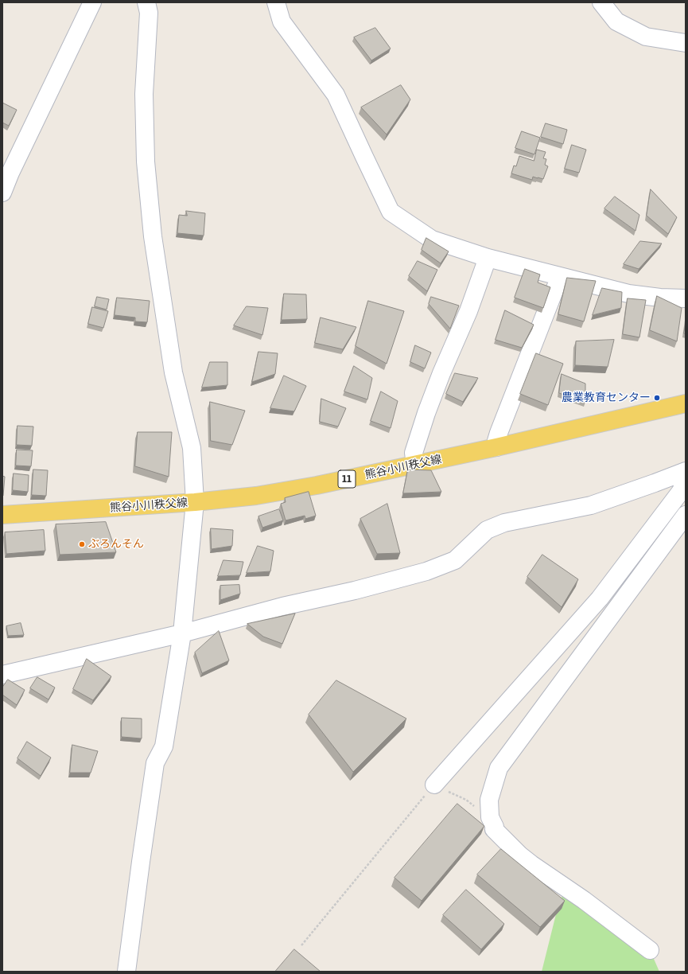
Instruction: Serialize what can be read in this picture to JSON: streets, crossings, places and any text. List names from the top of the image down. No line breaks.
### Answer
{"streets":{"main road":["熊谷小川秩父線","11"]},"places":["農業教育センター","ぶろんそん"]}
